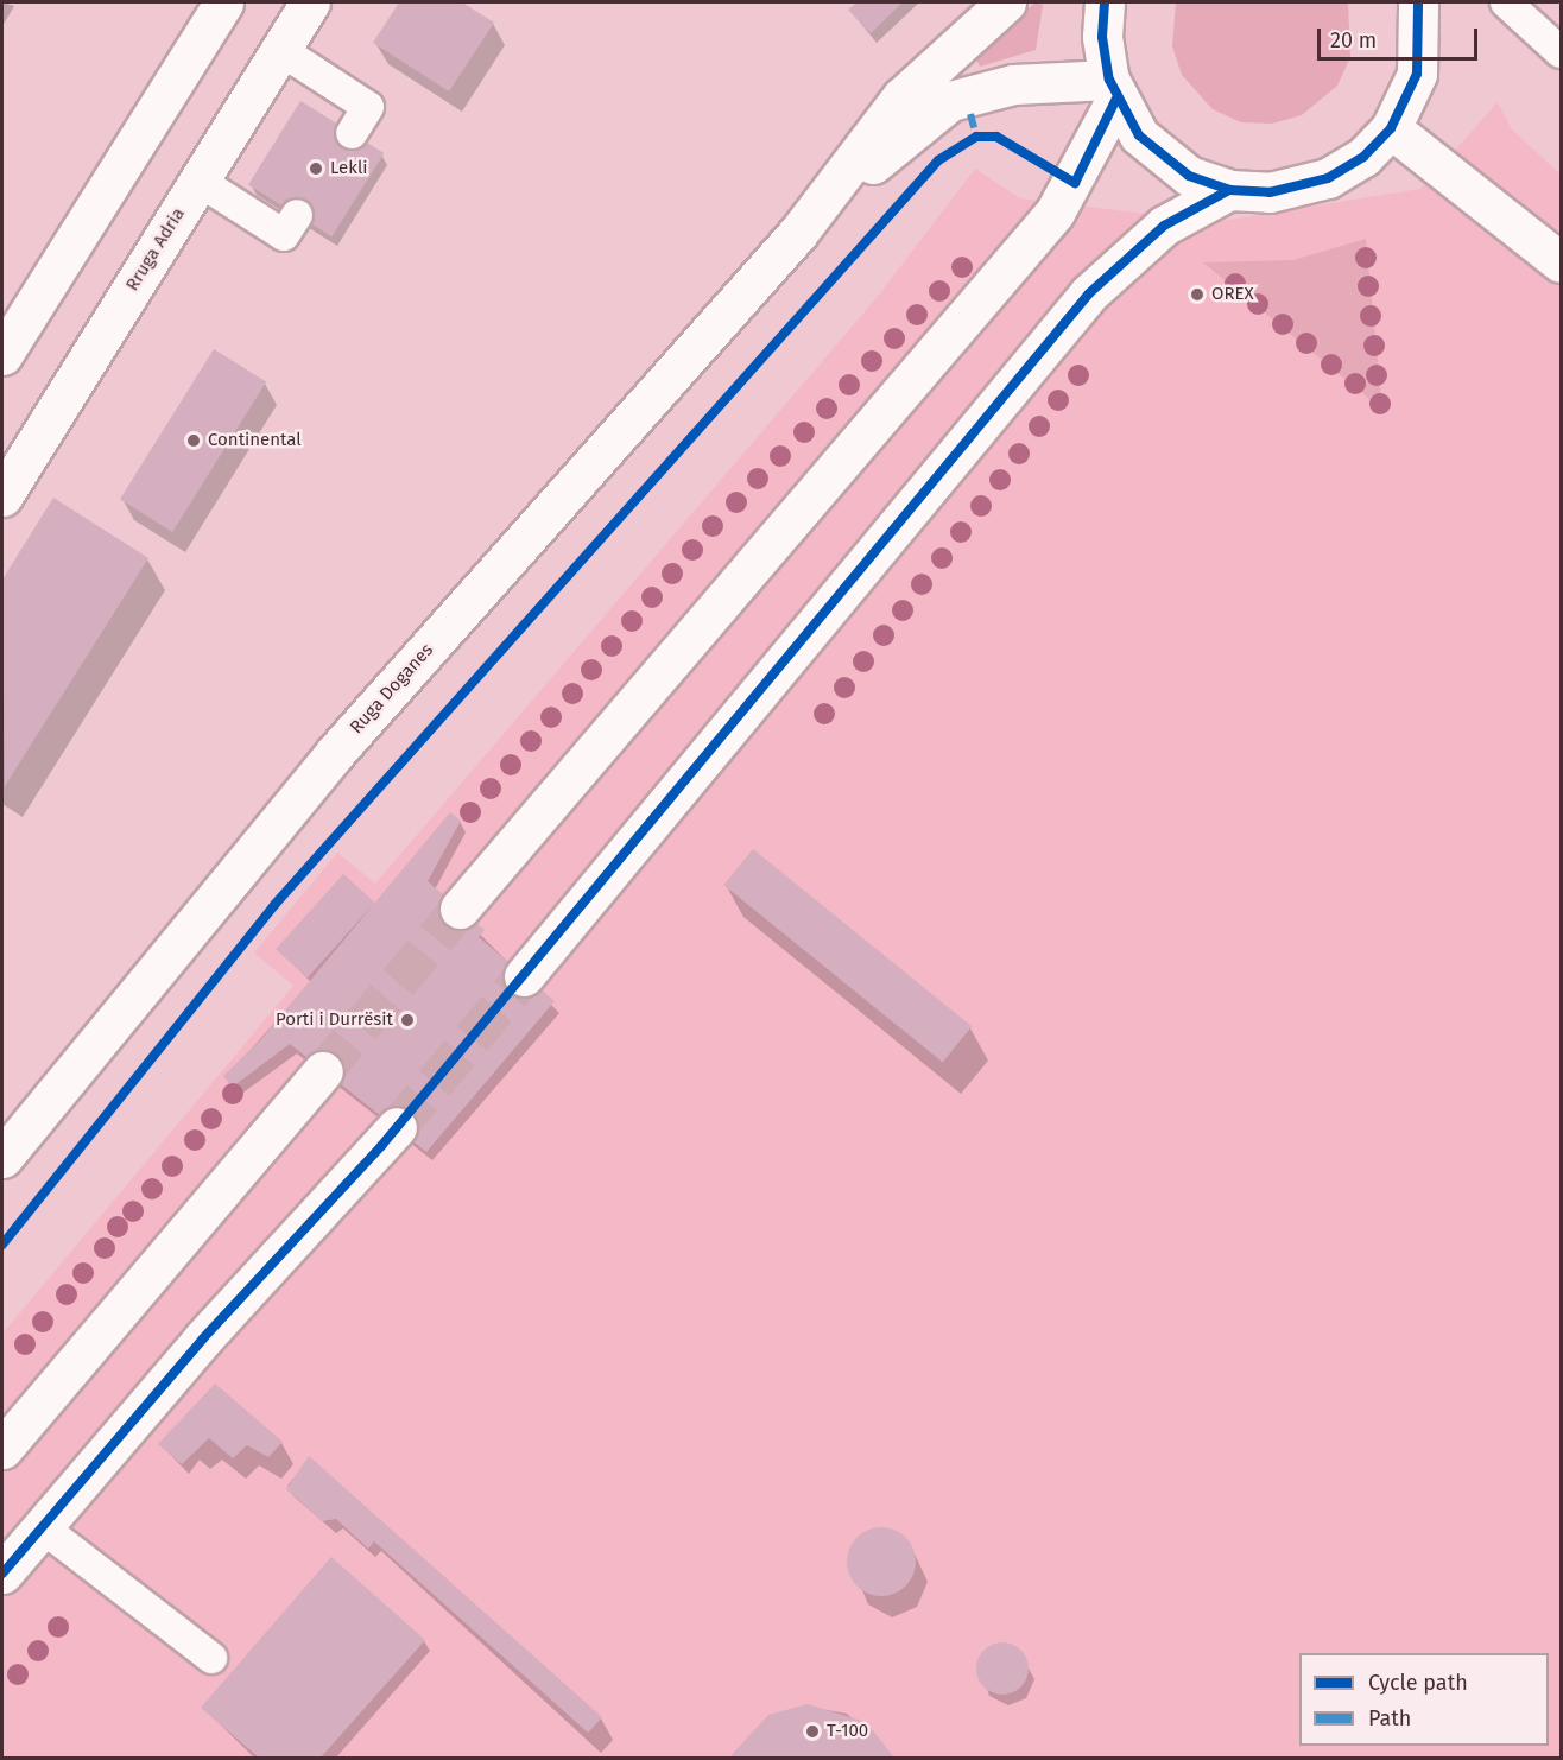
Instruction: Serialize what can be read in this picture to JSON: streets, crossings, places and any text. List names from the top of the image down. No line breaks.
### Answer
{"streets":{"main road":["Rruga Adria","Ruga Doganes"]},"places":["Lekli","OREX","Continental","Porti i Durrësit","T-100"],"legend":["Cycle path","Path"],"scale_bar":"20 m"}
